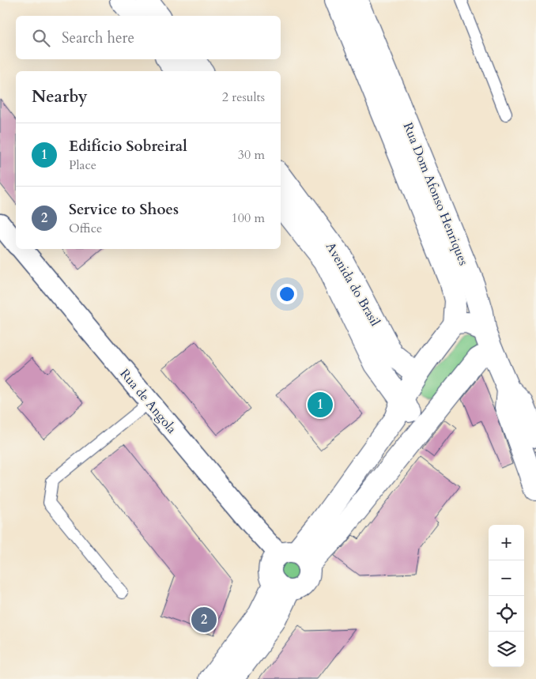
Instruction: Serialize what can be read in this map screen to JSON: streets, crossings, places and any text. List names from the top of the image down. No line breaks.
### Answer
{"streets":{"street":["Rua Dom Afonso Henriques","Avenida do Brasil","Rua de Angola"]},"page":{"search":"Search here","heading":["Nearby","2 results"],"list":[{"mark":"1","name":"Edifício Sobreiral","note":"Place","value":"30 m"},{"mark":"2","name":"Service to Shoes","note":"Office","value":"100 m"}],"pins":["1","2"],"map_buttons":["+","−"]}}
